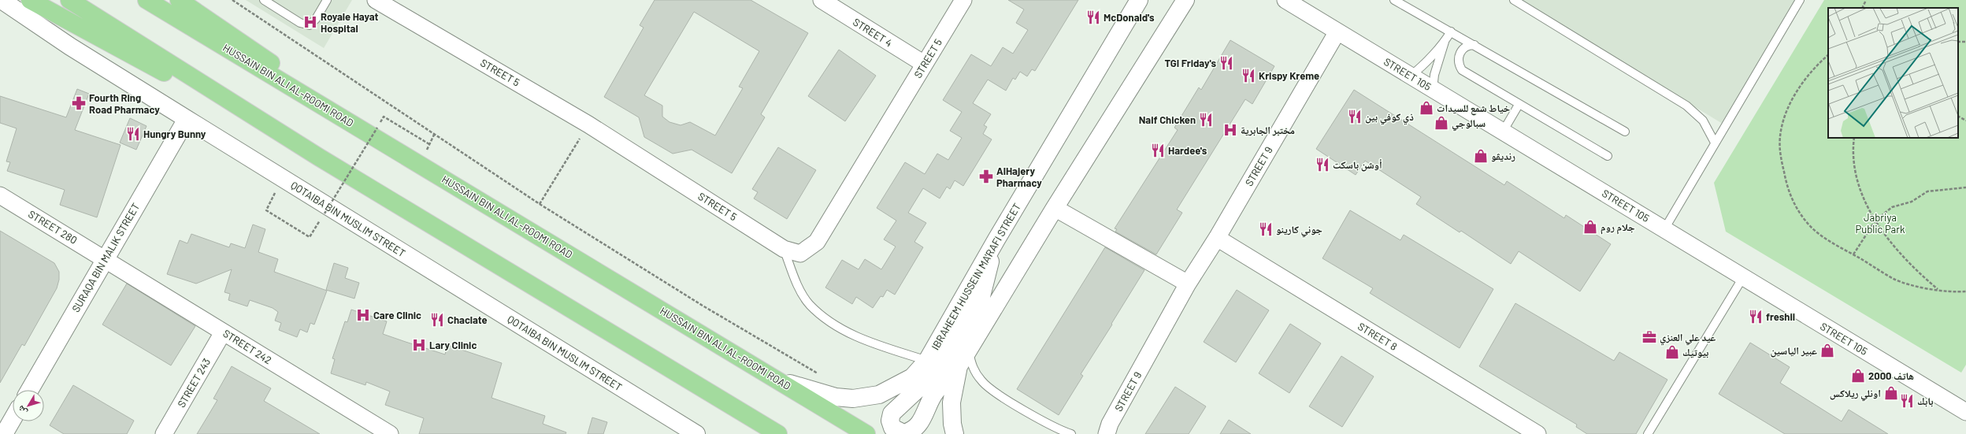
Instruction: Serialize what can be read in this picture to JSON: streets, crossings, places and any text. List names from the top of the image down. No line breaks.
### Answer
{"streets":{"highway":["HUSSAIN BIN ALI AL-ROOMI ROAD"],"street":["STREET 4","STREET 5","STREET 105","STREET 9","QOTAIBA BIN MUSLIM STREET","STREET 280","SURAQA BIN MALIK STREET","IBRAHEEM HUSSEIN MA'RAFI STREET","STREET 8","STREET 242","STREET 243"]},"crossings":[["STREET 4","STREET 5"],["STREET 105","STREET 9"],["HUSSAIN BIN ALI AL-ROOMI ROAD","IBRAHEEM HUSSEIN MA'RAFI STREET"],["STREET 9","STREET 8"],["QOTAIBA BIN MUSLIM STREET","SURAQA BIN MALIK STREET"],["STREET 280","SURAQA BIN MALIK STREET"],["STREET 280","STREET 242"],["SURAQA BIN MALIK STREET","STREET 242"],["STREET 242","STREET 243"]],"parks":["Jabriya Public Park"],"places":{"restaurant":["McDonald's","TGI Friday's","Krispy Kreme","ذي كوفي بين","Naif Chicken","Hungry Bunny","Hardee's","أوشن باسكت","جوني كارينو","freshii","Chaclate","بابك"],"hospital":["Royale Hayat Hospital","مختبر الجابرية","Care Clinic","Lary Clinic"],"pharmacy":["Fourth Ring Road Pharmacy","AlHajery Pharmacy"],"shop":["خياط شمع للسيدات","سبالوجي","رنديڤو","جلام روم","عبير الياسين","بيوتيك","هاتف 2000","اونلي ريلاكس"],"office":["عيد علي العنزي"]},"north":"bottom left"}
